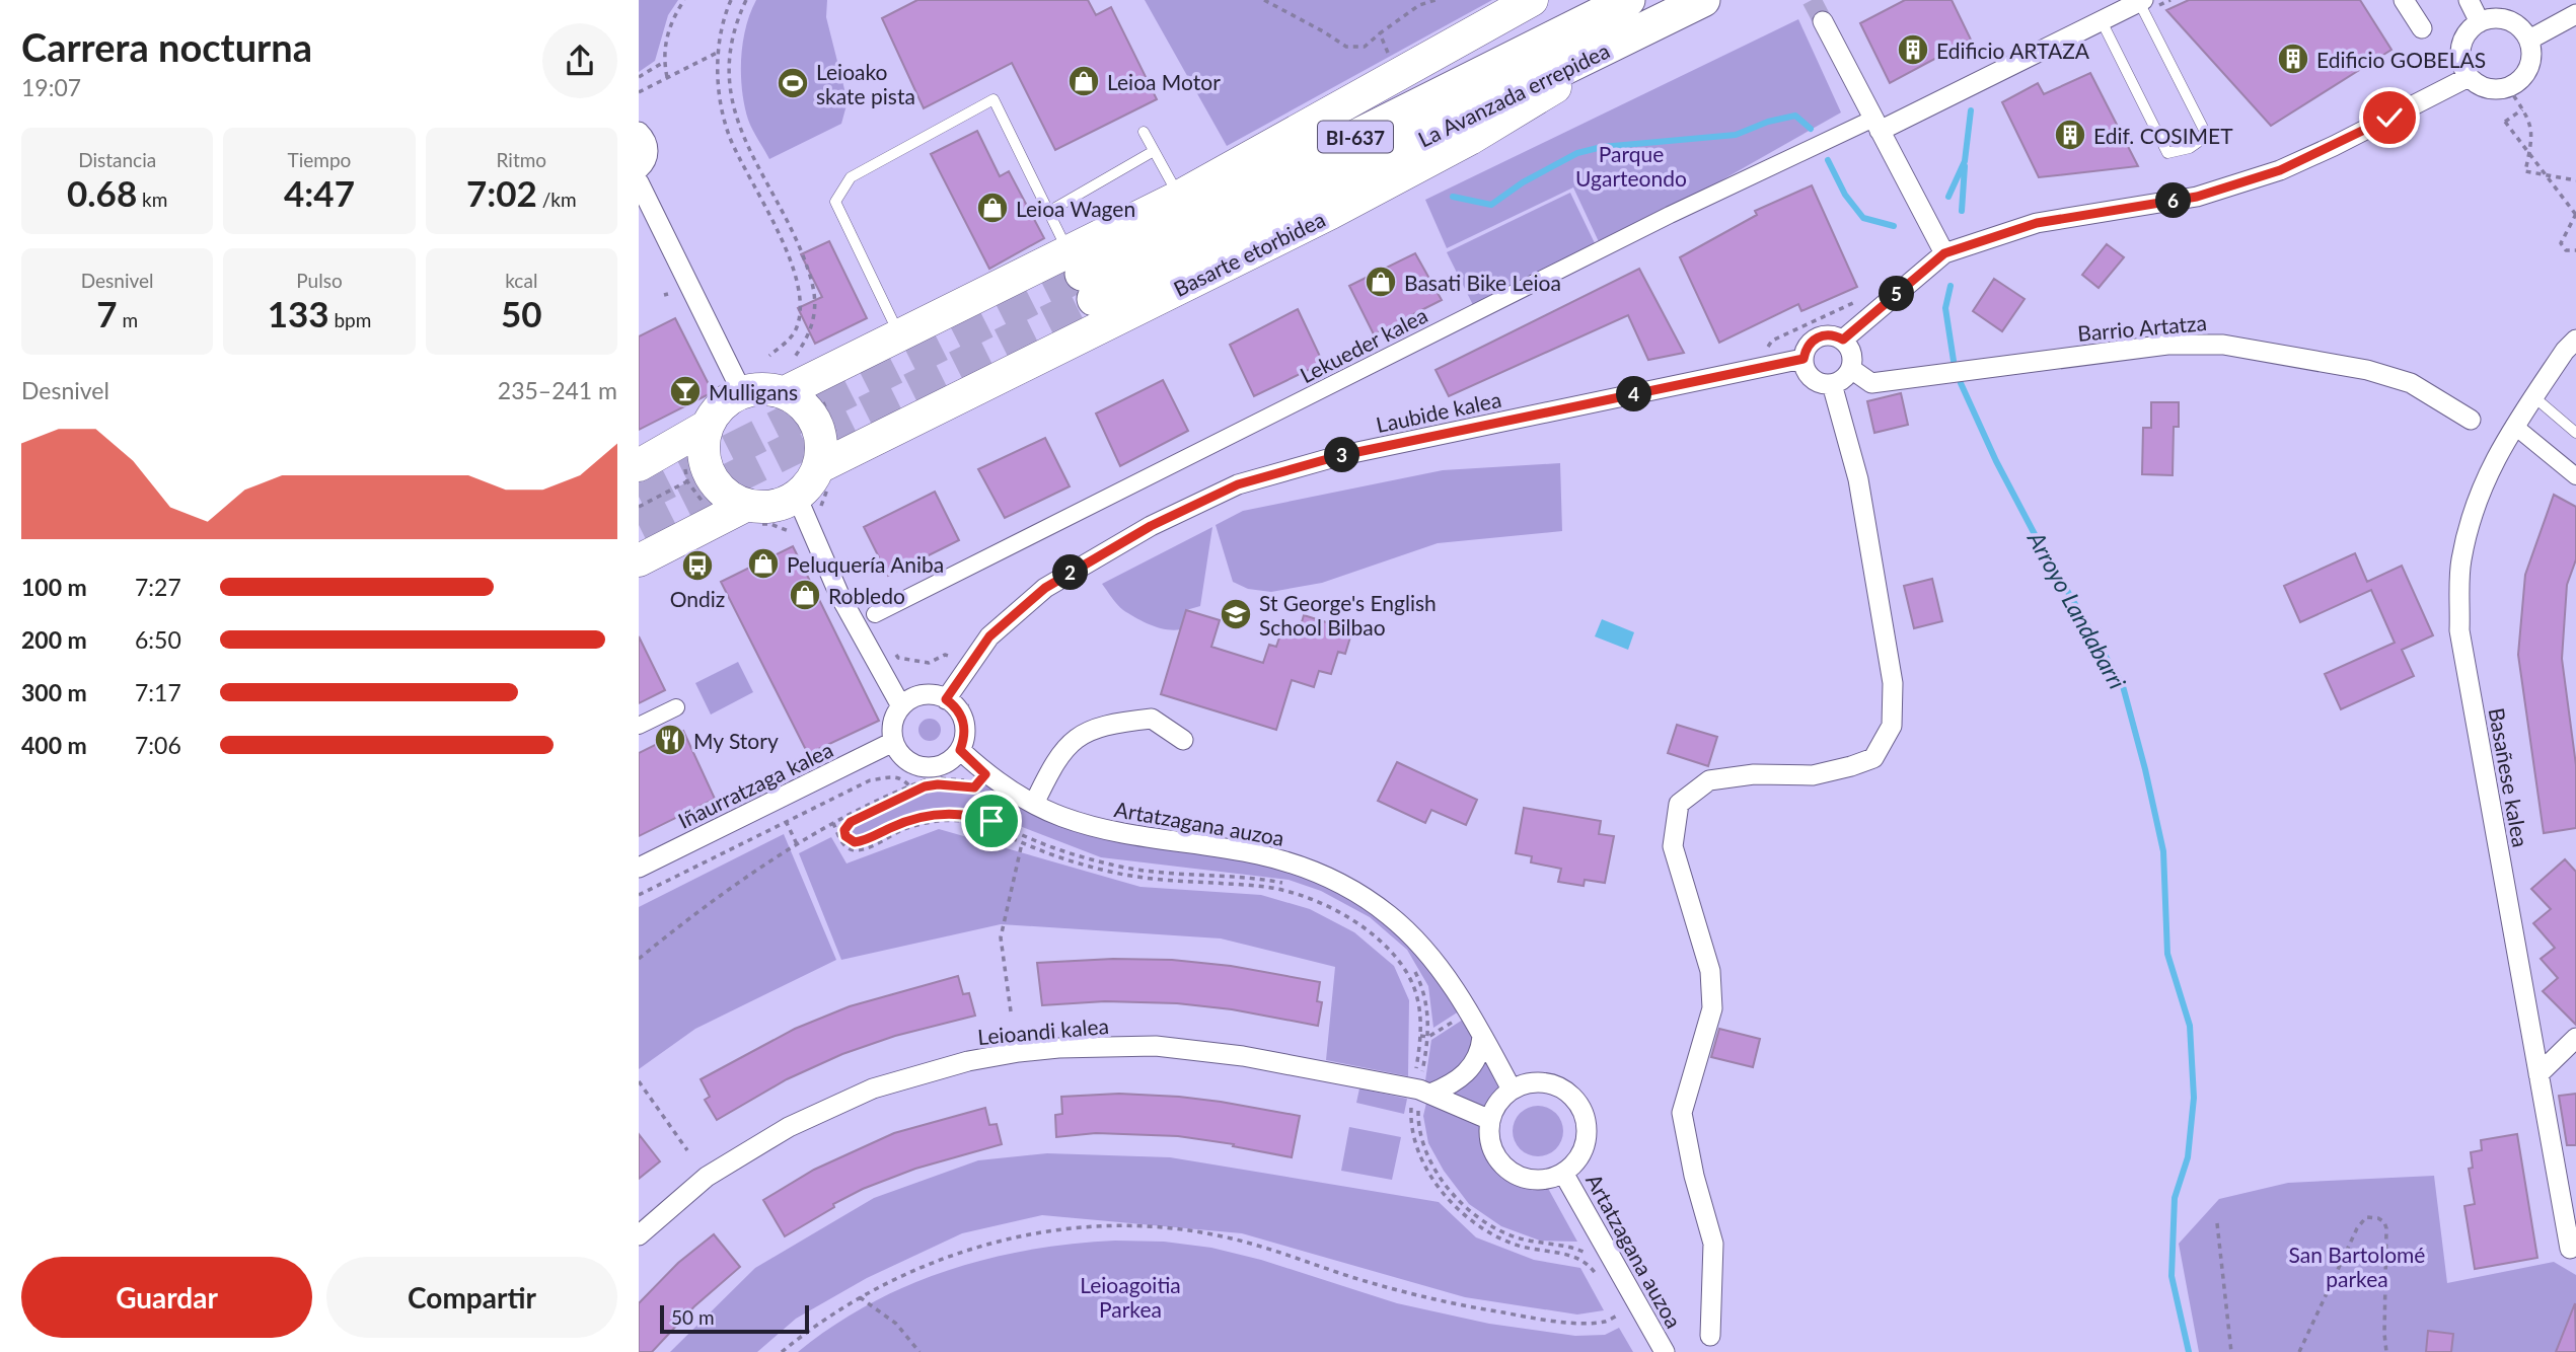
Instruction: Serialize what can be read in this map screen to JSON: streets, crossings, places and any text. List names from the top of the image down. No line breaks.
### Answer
{"streets":{"highway":["La Avanzada errepidea","BI-637"],"main road":["Basarte etorbidea"],"street":["Barrio Artatza","Lekueder kalea","Laubide kalea","Basañese kalea","Iñaurratzaga kalea","Artatzagana auzoa","Leioandi kalea"]},"crossings":[["La Avanzada errepidea","Basarte etorbidea"],["Barrio Artatza","Laubide kalea"],["Laubide kalea","Iñaurratzaga kalea"],["Laubide kalea","Artatzagana auzoa"],["Iñaurratzaga kalea","Artatzagana auzoa"],["Artatzagana auzoa","Leioandi kalea"]],"water":["Arroyo Landabarri"],"parks":["Parque Ugarteondo","San Bartolomé parkea","Leioagoitia Parkea"],"places":{"building":["Edificio ARTAZA","Edificio GOBELAS","Edif. COSIMET"],"shop":["Leioa Motor","Leioa Wagen","Basati Bike Leioa","Peluquería Aniba","Robledo"],"sports":["Leioako skate pista"],"bar":["Mulligans"],"bus stop":["Ondiz"],"school or university":["St George's English School Bilbao"],"restaurant":["My Story"]},"scale_bar":"50 m","page":{"heading":["Carrera nocturna","19:07"],"stats":[["Distancia","0.68 km"],["Tiempo","4:47"],["Ritmo","7:02 /km"],["Desnivel","7 m"],["Pulso","133 bpm"],["kcal","50"]],"pins":["6","5","4","3","2"],"chart":["Desnivel","235–241 m"],"list":[{"name":"100 m","note":"7:27"},{"name":"200 m","note":"6:50"},{"name":"300 m","note":"7:17"},{"name":"400 m","note":"7:06"}],"buttons":["Guardar","Compartir"],"scale":"50 m"}}
